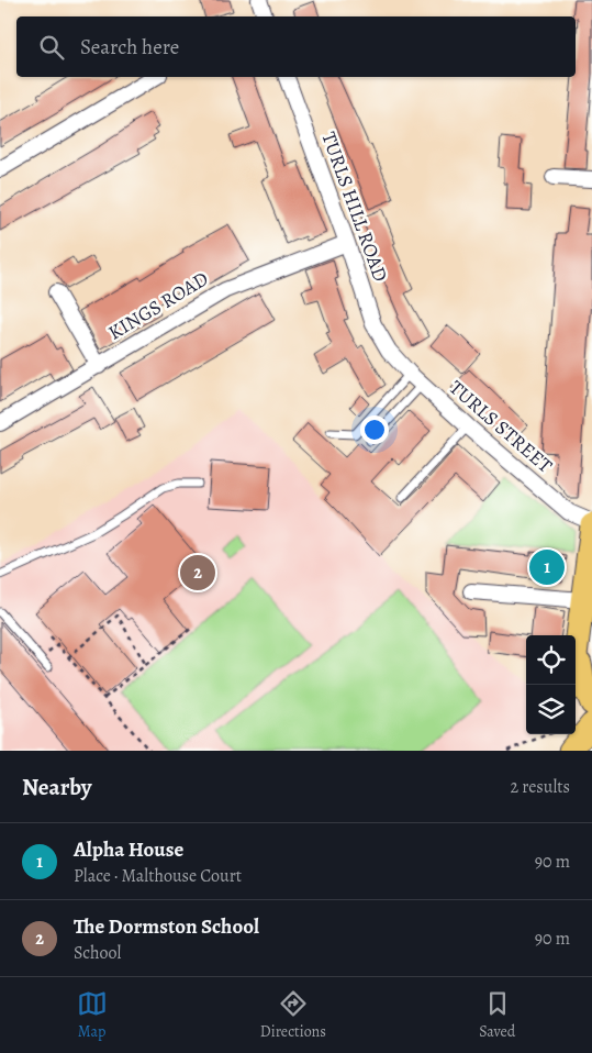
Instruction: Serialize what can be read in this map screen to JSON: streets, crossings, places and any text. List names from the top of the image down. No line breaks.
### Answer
{"streets":{"street":["TURLS HILL ROAD","KINGS ROAD","TURLS STREET"]},"crossings":[["TURLS HILL ROAD","KINGS ROAD"],["TURLS HILL ROAD","TURLS STREET"]],"page":{"search":"Search here","pins":["1","2"],"heading":["Nearby","2 results"],"list":[{"mark":"1","name":"Alpha House","note":"Place · Malthouse Court","value":"90 m"},{"mark":"2","name":"The Dormston School","note":"School","value":"90 m"}],"nav":["Map","Directions","Saved"]}}
